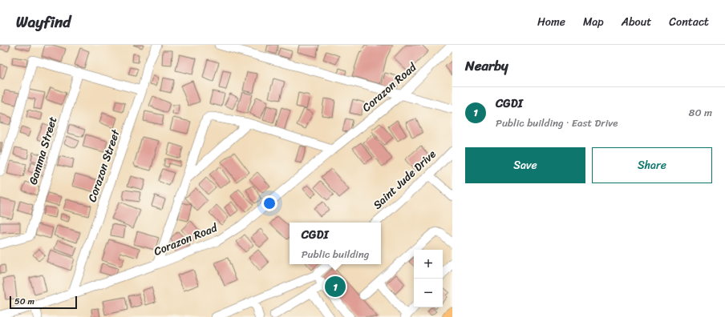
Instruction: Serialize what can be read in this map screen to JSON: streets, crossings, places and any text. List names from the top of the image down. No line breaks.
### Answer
{"streets":{"street":["Corazon Road","Gamma Street","Corazon Street","Saint Jude Drive"]},"crossings":[["Corazon Road","Corazon Street"]],"scale_bar":"50 m","page":{"header":"Wayfind","nav":["Home","Map","About","Contact"],"heading":"Nearby","list":[{"mark":"1","name":"CGDI","note":"Public building · East Drive","value":"80 m"}],"buttons":["Save","Share"],"popup":["CGDI","Public building"],"map_buttons":["+","−"],"pins":"1","scale":"50 m"}}
